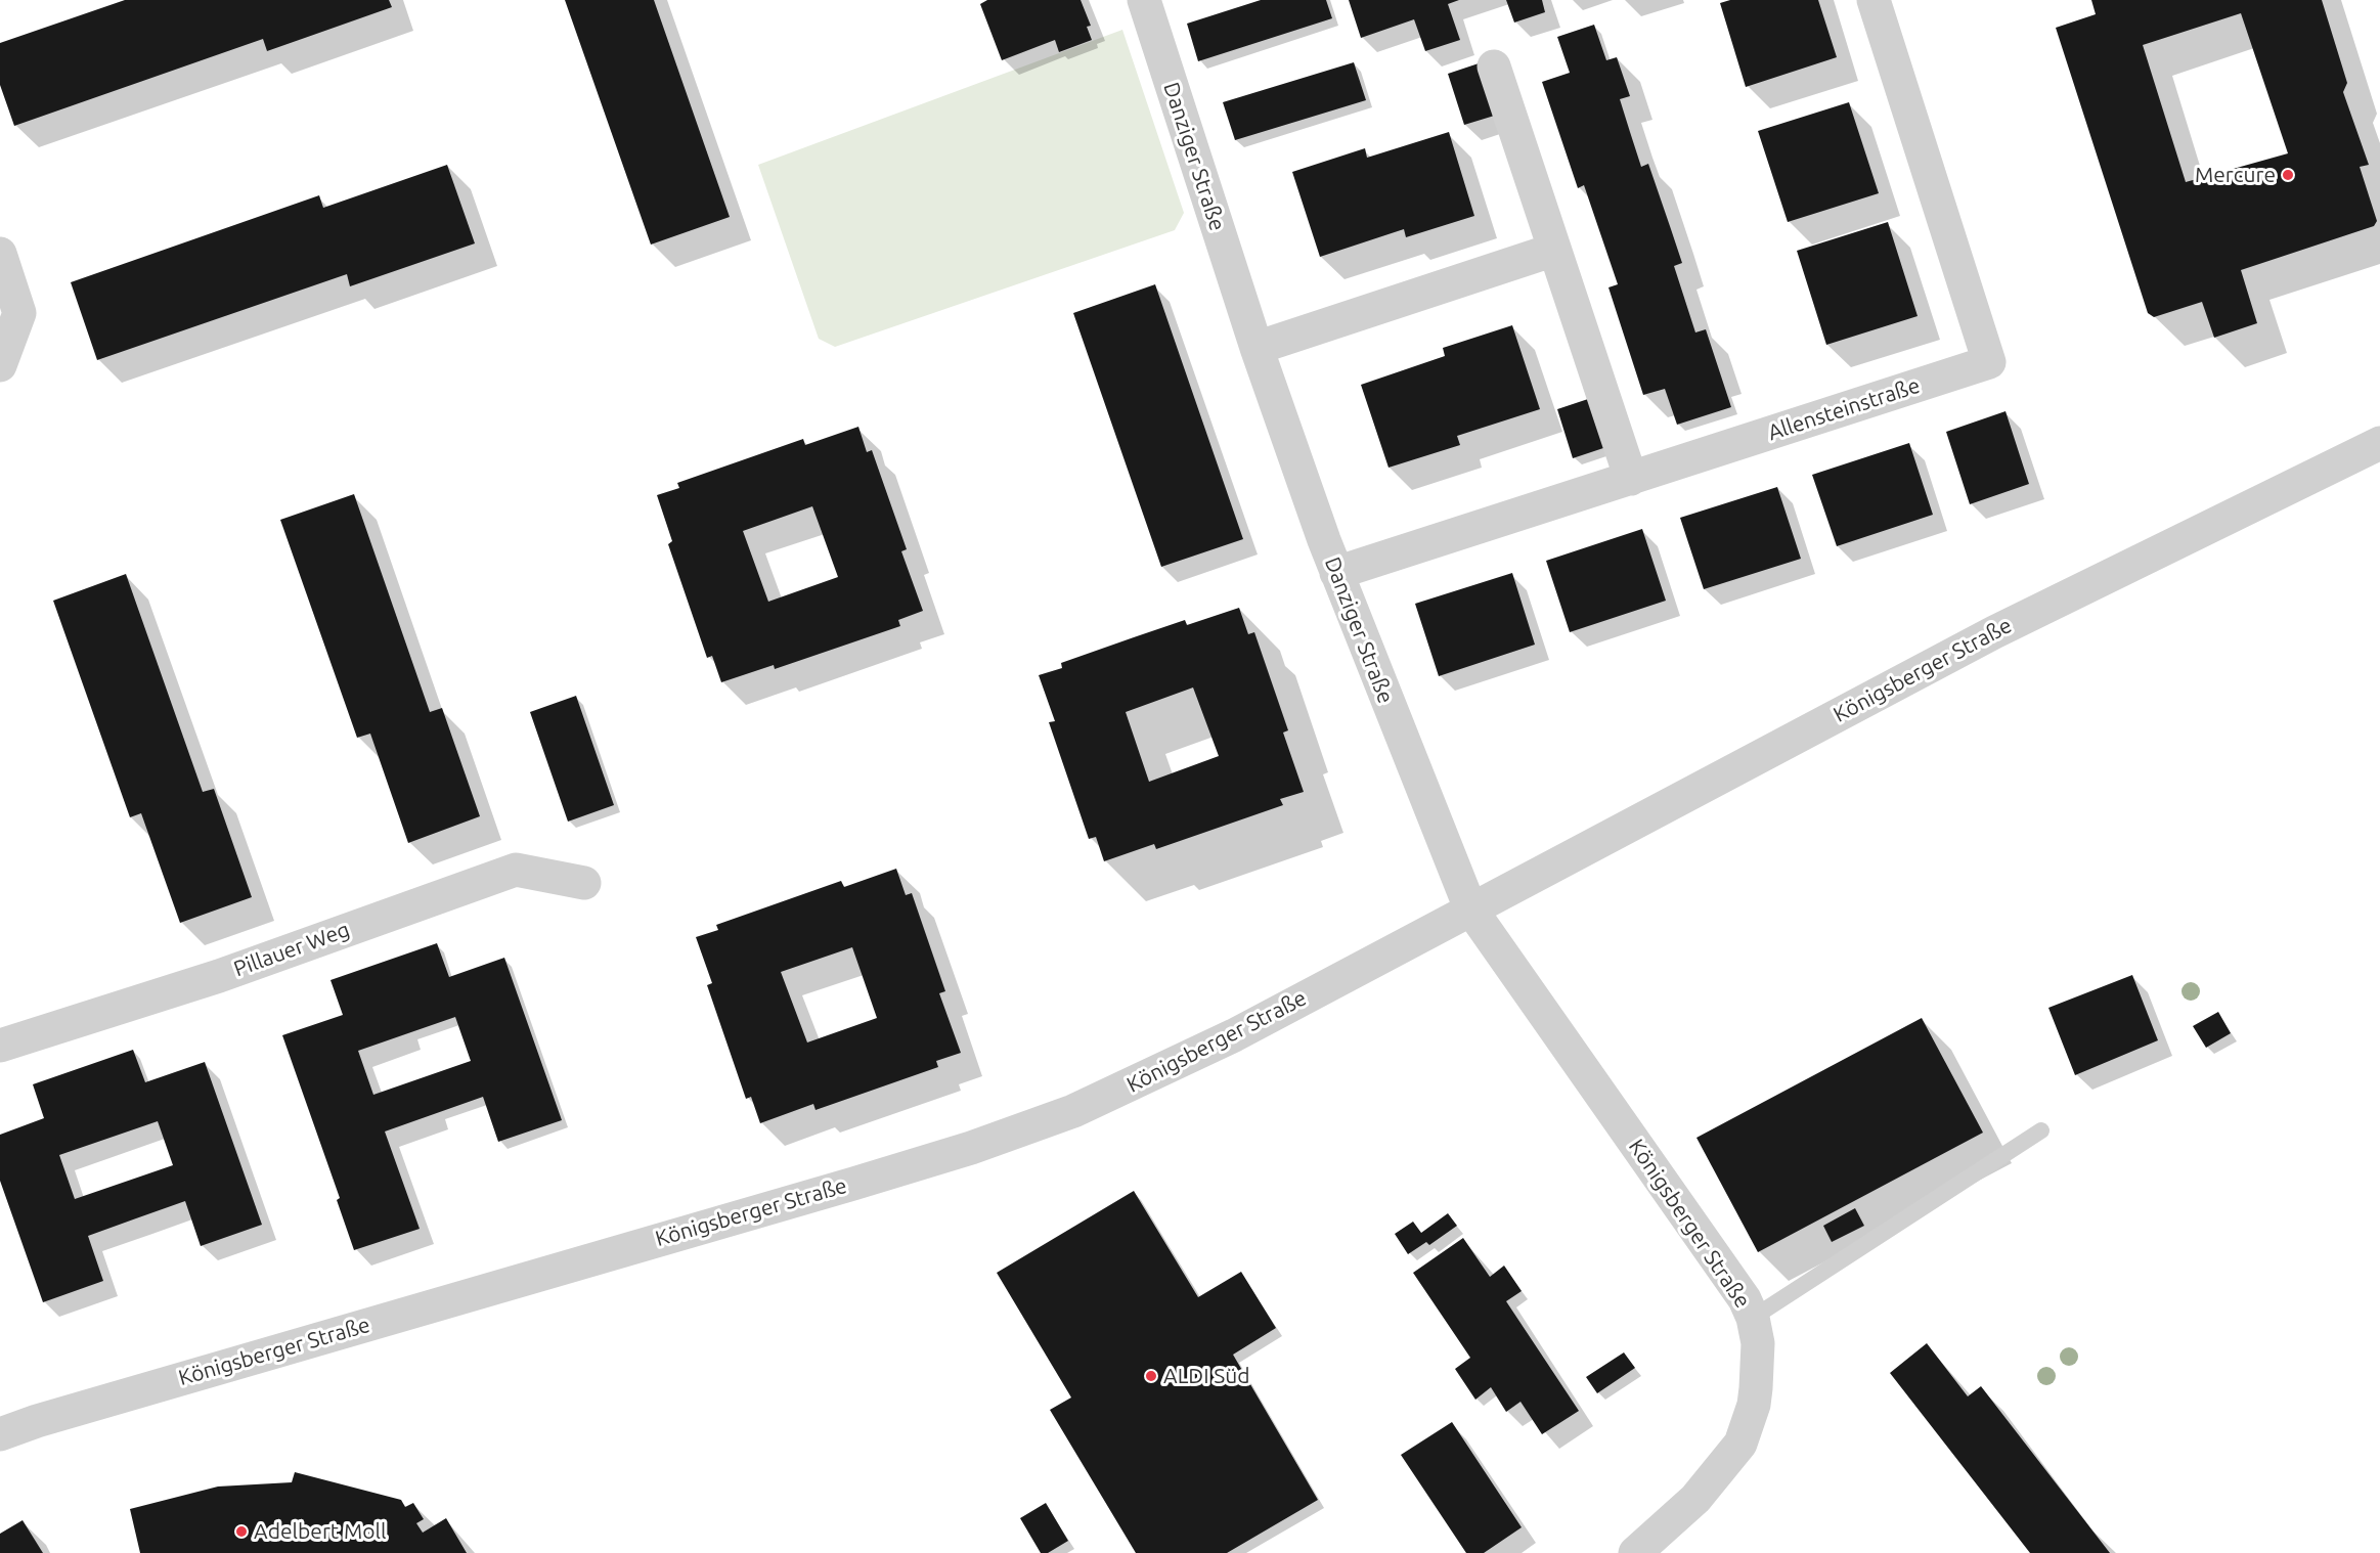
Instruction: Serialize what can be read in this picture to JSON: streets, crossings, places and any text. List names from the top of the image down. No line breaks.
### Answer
{"streets":{"street":["Danziger Straße","Allensteinstraße","Königsberger Straße","Pillauer Weg"]},"crossings":[["Danziger Straße","Allensteinstraße"],["Danziger Straße","Königsberger Straße"]],"places":["Mercure","ALDI Süd","Adelbert Moll"]}
